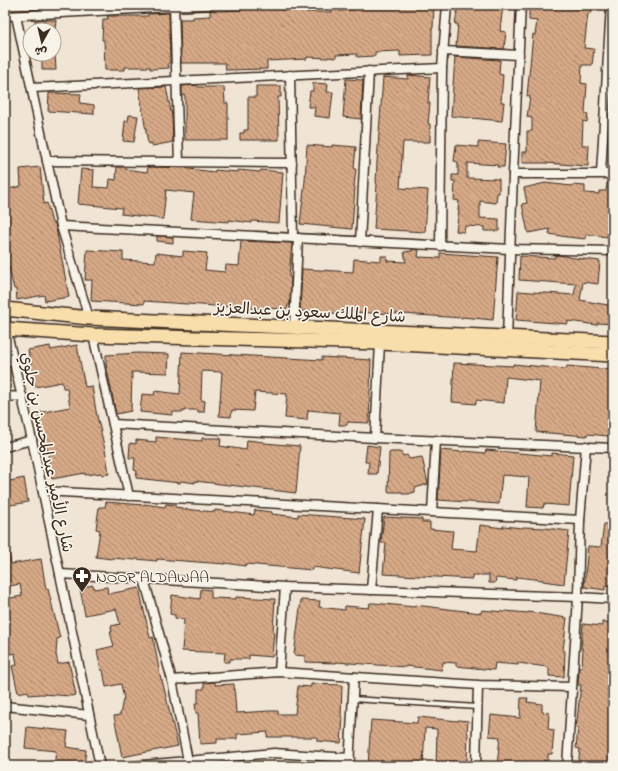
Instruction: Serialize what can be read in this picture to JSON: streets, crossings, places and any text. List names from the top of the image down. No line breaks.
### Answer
{"streets":{"main road":["شارع الملك سعود بن عبدالعزيز"],"street":["شارع الأمير عبدالمحسن بن جلوي"]},"crossings":[["شارع الملك سعود بن عبدالعزيز","شارع الأمير عبدالمحسن بن جلوي"]],"places":{"pharmacy":["NOOR ALDAWAA"]},"north":"bottom"}
